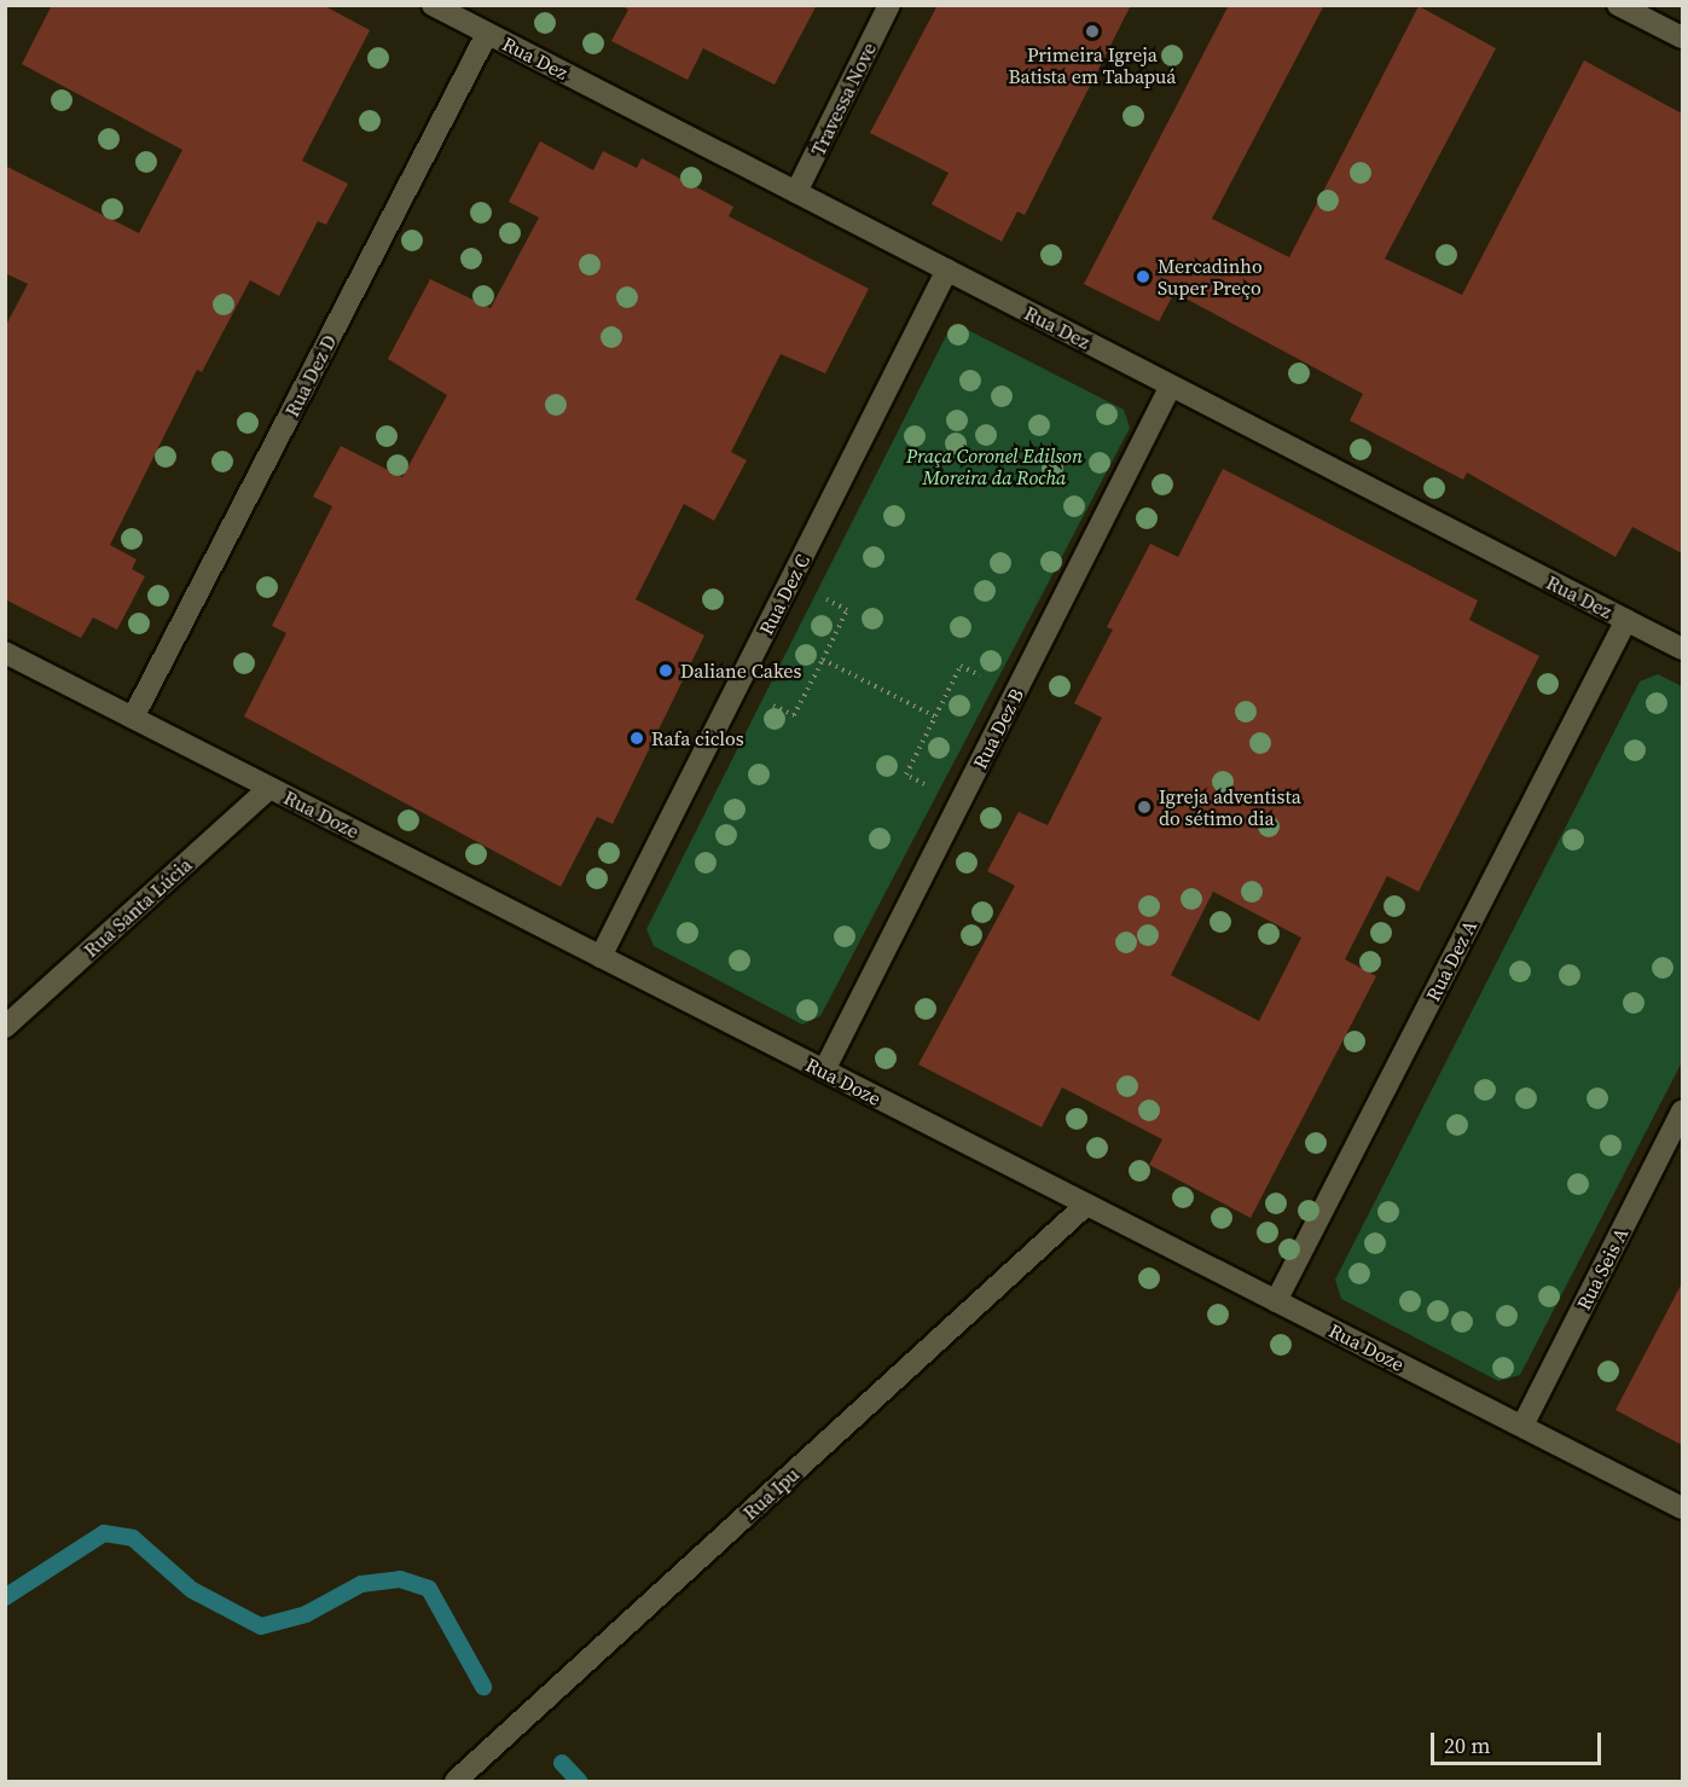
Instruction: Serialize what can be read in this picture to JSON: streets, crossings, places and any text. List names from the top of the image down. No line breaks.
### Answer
{"streets":{"street":["Rua Dez","Travessa Nove","Rua Dez D","Rua Dez C","Rua Dez B","Rua Doze","Rua Santa Lúcia","Rua Dez A","Rua Seis A","Rua Ipu"]},"crossings":[["Rua Dez","Travessa Nove"],["Rua Dez","Rua Dez D"],["Rua Dez","Rua Dez C"],["Rua Dez","Rua Dez B"],["Rua Dez","Rua Dez A"],["Rua Dez D","Rua Doze"],["Rua Dez C","Rua Doze"],["Rua Dez B","Rua Doze"],["Rua Doze","Rua Santa Lúcia"],["Rua Doze","Rua Dez A"],["Rua Doze","Rua Seis A"],["Rua Doze","Rua Ipu"]],"parks":["Praça Coronel Edilson Moreira da Rocha"],"places":["Primeira Igreja Batista em Tabapuá","Mercadinho Super Preço","Daliane Cakes","Rafa ciclos","Igreja adventista do sétimo dia"],"scale_bar":"20 m"}
